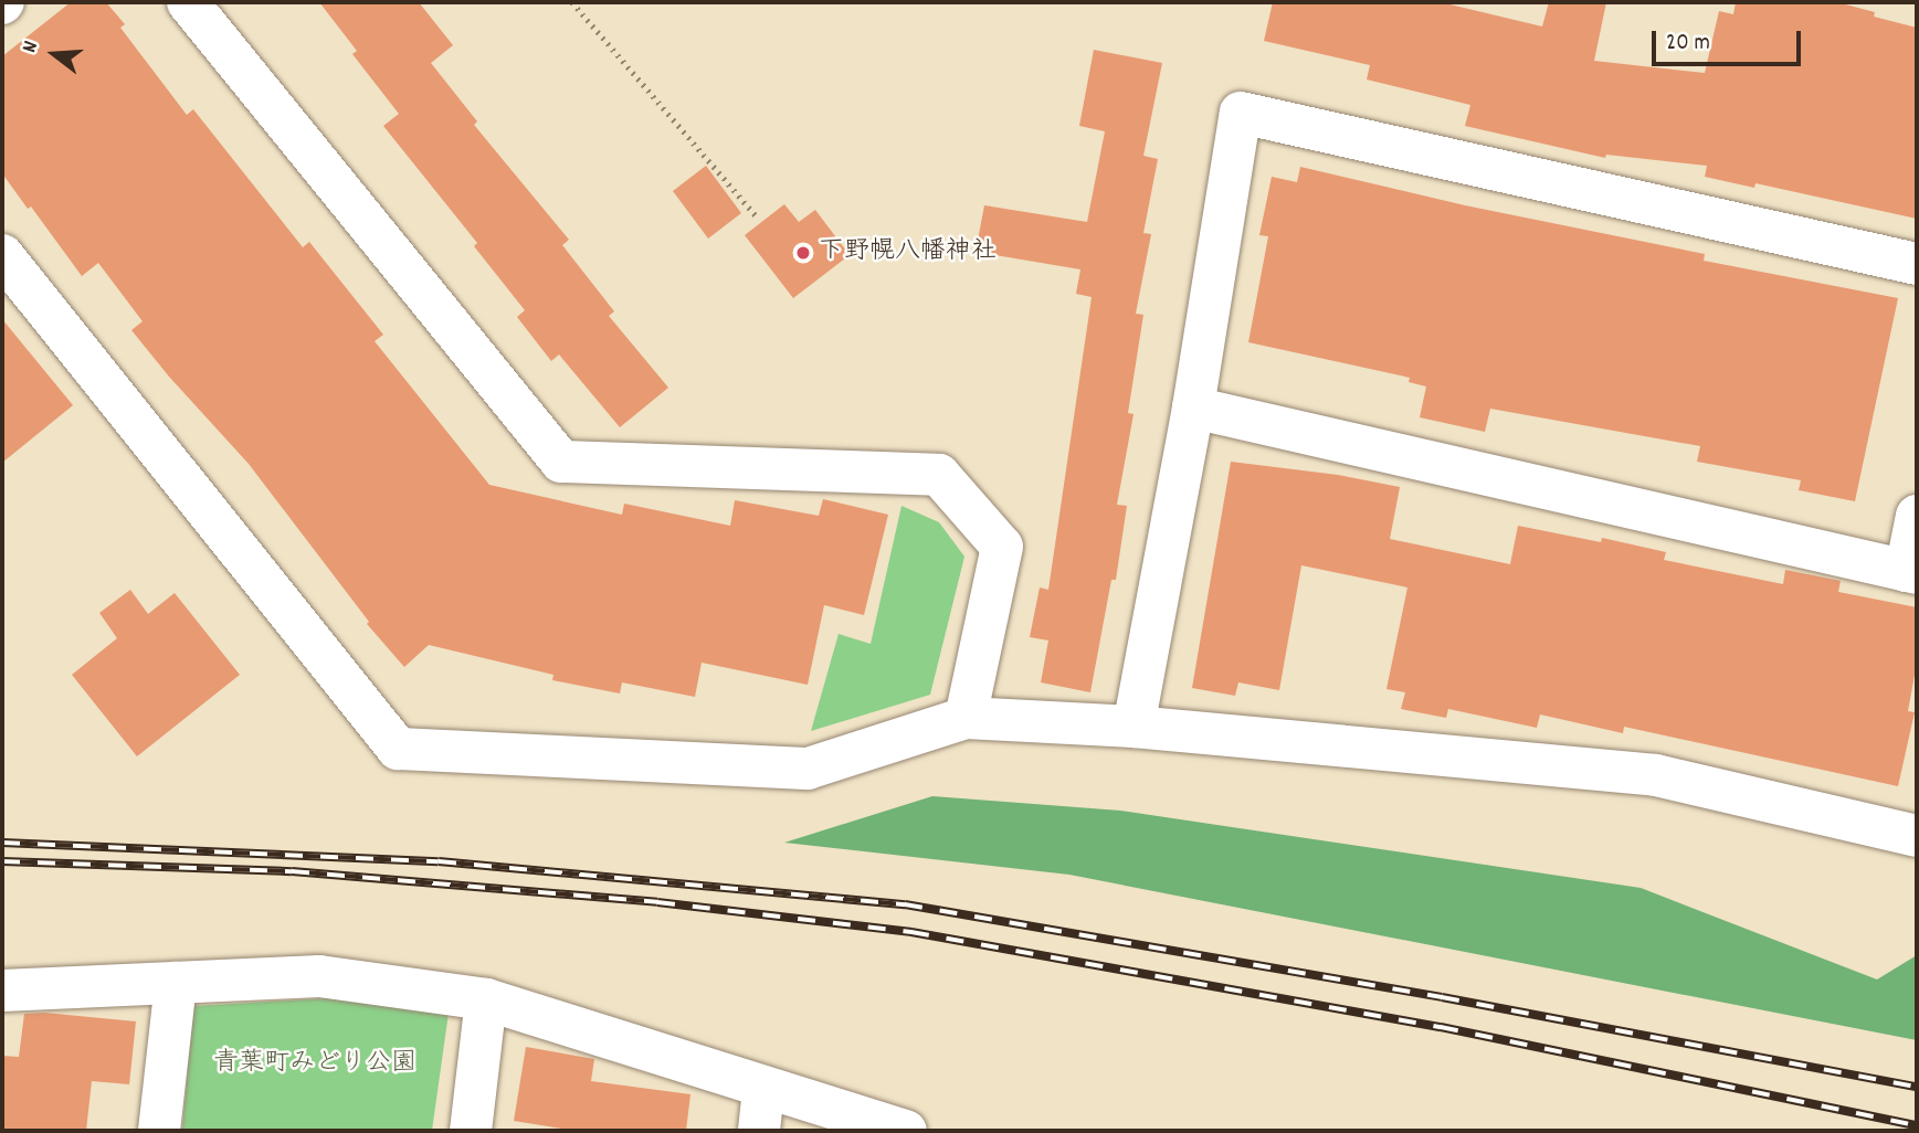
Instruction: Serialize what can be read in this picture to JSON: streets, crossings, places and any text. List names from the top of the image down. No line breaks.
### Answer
{"parks":["青葉町みどり公園"],"places":["下野幌八幡神社"],"scale_bar":"20 m","north":"left"}
